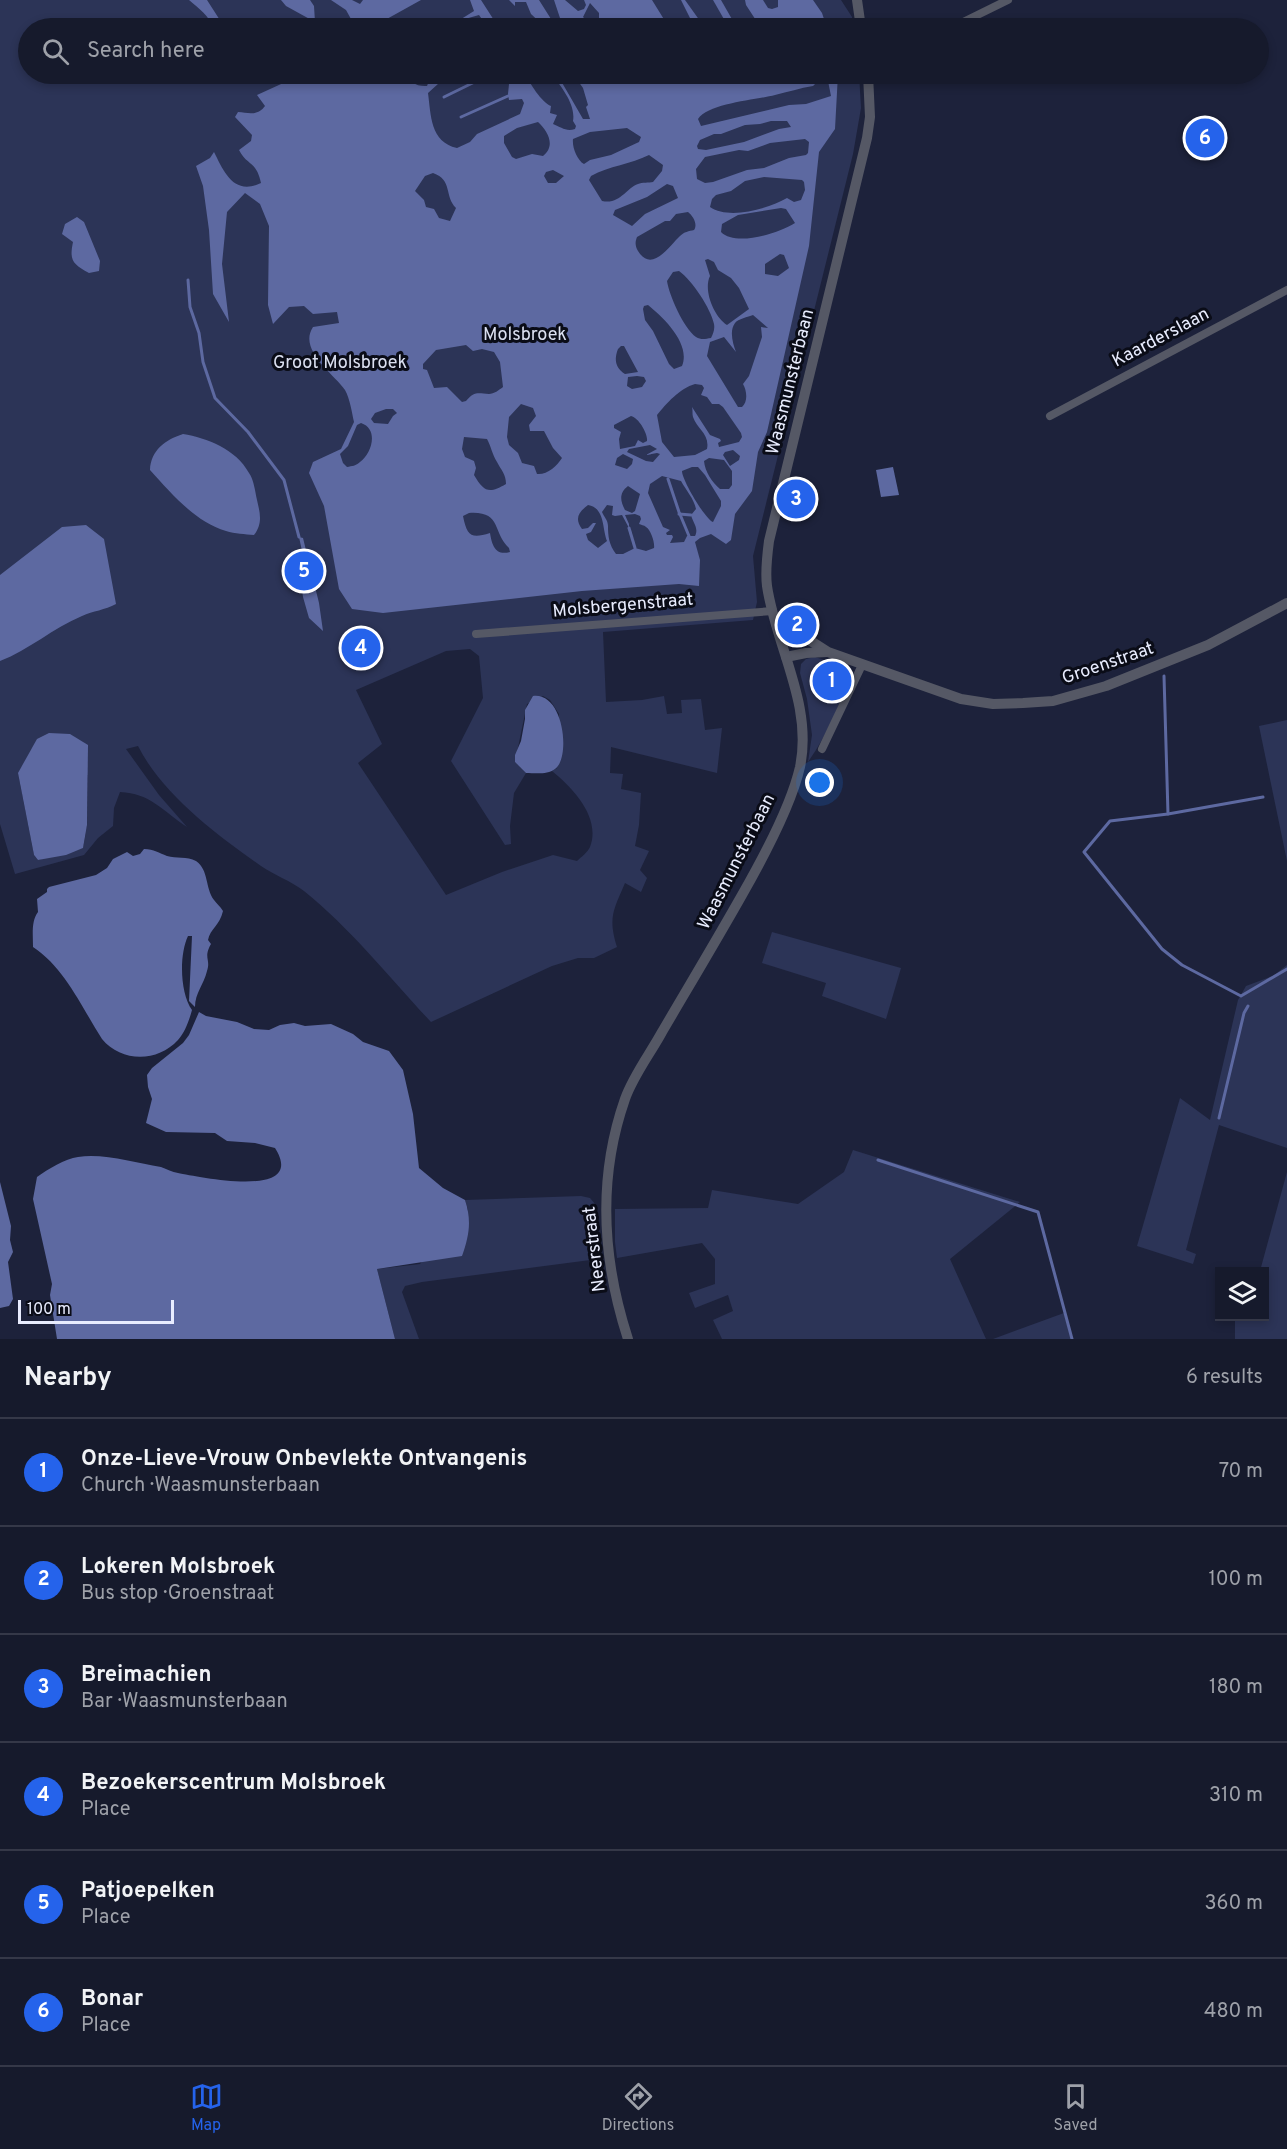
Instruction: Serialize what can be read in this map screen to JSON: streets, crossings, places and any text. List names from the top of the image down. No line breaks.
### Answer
{"streets":{"street":["Kaarderslaan","Waasmunsterbaan","Molsbergenstraat","Groenstraat","Neerstraat"]},"crossings":[["Waasmunsterbaan","Molsbergenstraat"],["Waasmunsterbaan","Groenstraat"],["Waasmunsterbaan","Neerstraat"]],"parks":["Molsbroek","Groot Molsbroek"],"scale_bar":"100 m","page":{"search":"Search here","pins":["6","3","5","2","4","1"],"scale":"100 m","heading":["Nearby","6 results"],"list":[{"mark":"1","name":"Onze-Lieve-Vrouw Onbevlekte Ontvangenis","note":"Church · Waasmunsterbaan","value":"70 m"},{"mark":"2","name":"Lokeren Molsbroek","note":"Bus stop · Groenstraat","value":"100 m"},{"mark":"3","name":"Breimachien","note":"Bar · Waasmunsterbaan","value":"180 m"},{"mark":"4","name":"Bezoekerscentrum Molsbroek","note":"Place","value":"310 m"},{"mark":"5","name":"Patjoepelken","note":"Place","value":"360 m"},{"mark":"6","name":"Bonar","note":"Place","value":"480 m"}],"nav":["Map","Directions","Saved"]}}
